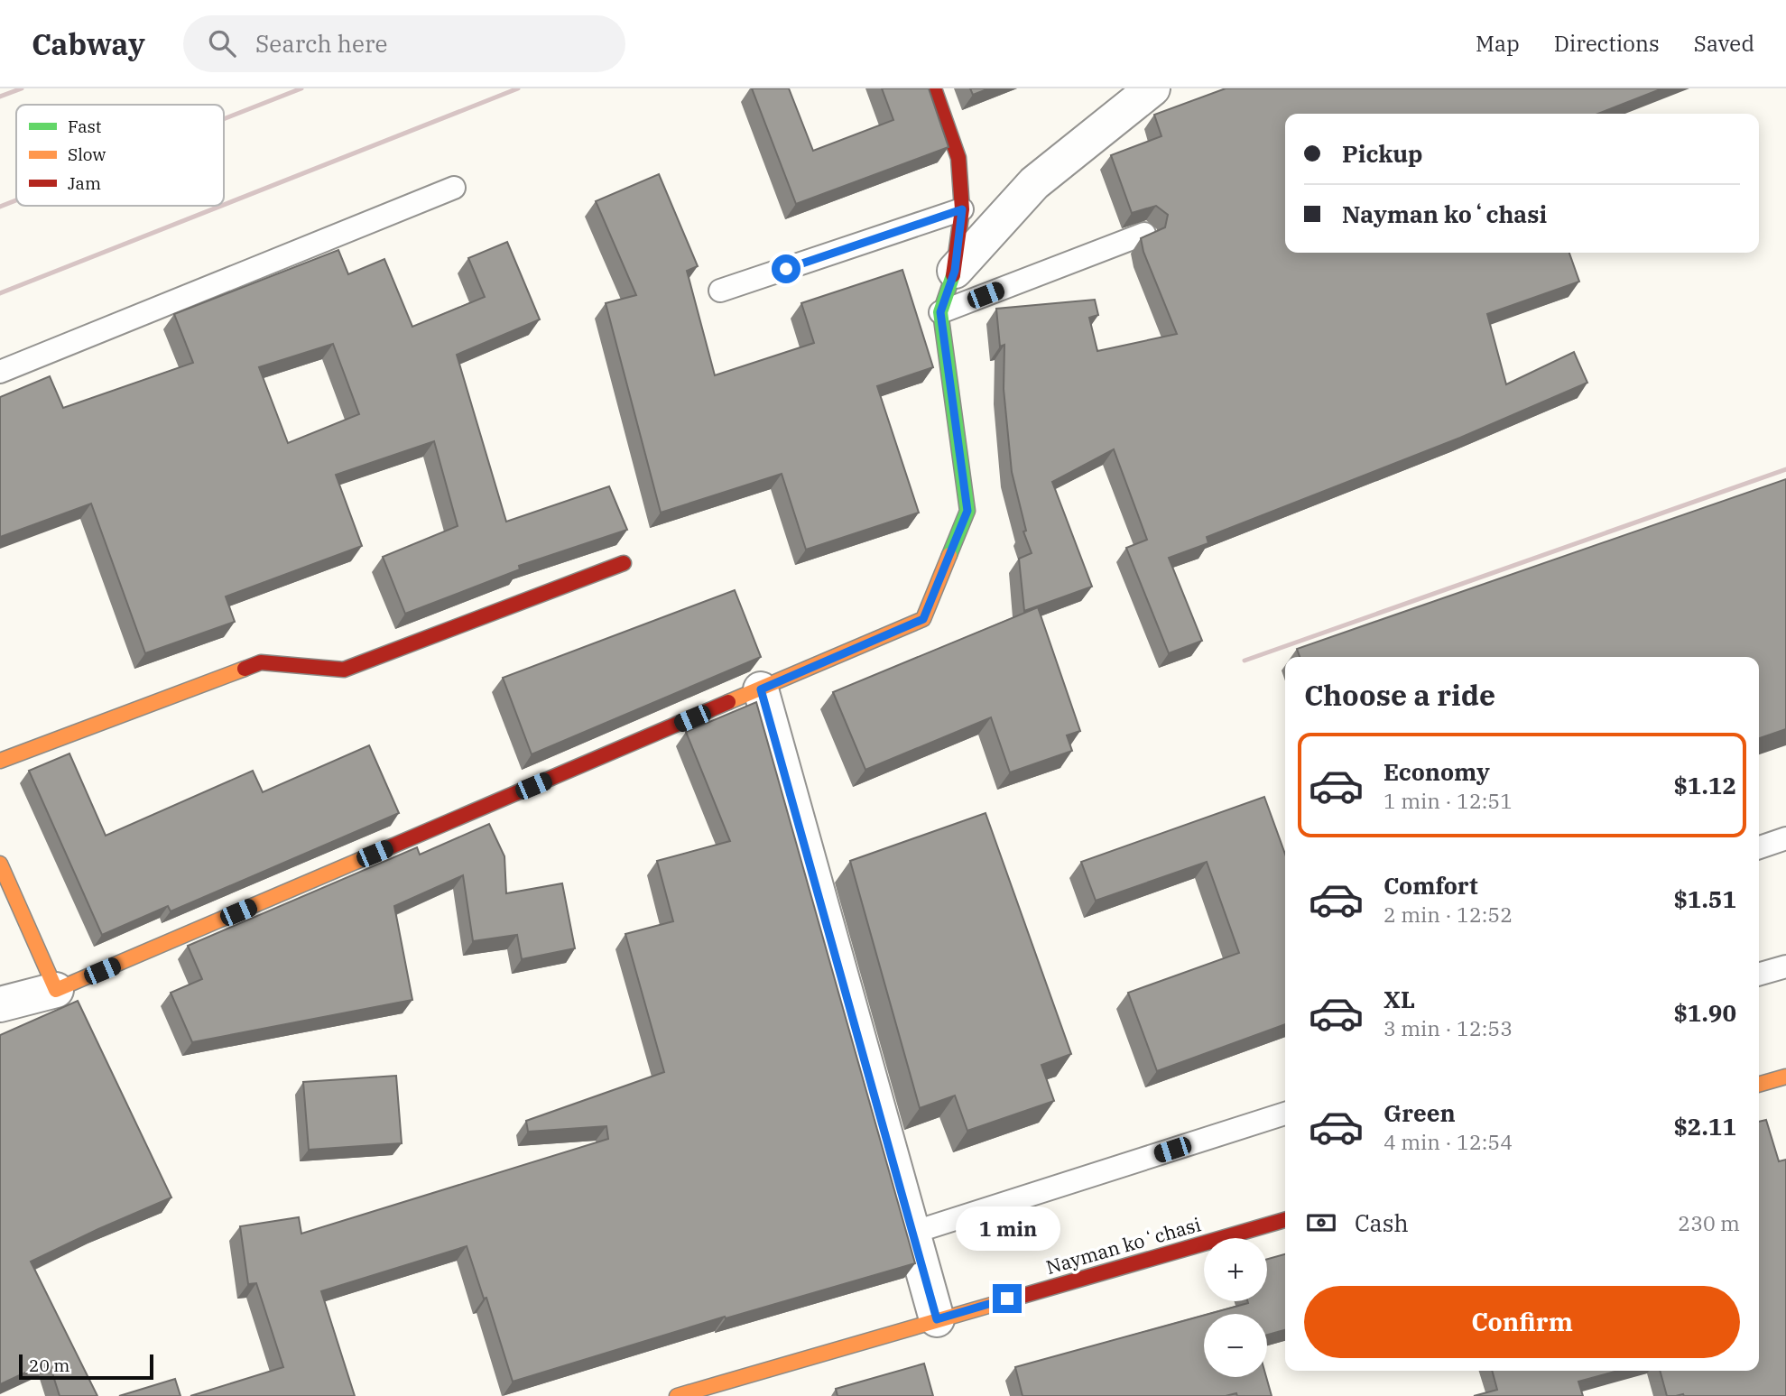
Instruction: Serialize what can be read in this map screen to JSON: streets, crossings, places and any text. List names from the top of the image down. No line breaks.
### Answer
{"streets":{"street":["Nayman koʻchasi"]},"legend":["Fast","Slow","Jam"],"scale_bar":"20 m","page":{"header":"Cabway","search":"Search here","nav":["Map","Directions","Saved"],"banner":["Pickup","Nayman koʻchasi"],"heading":"Choose a ride","list":[{"name":"Economy","note":"1 min · 12:51","value":"$1.12"},{"name":"Comfort","note":"2 min · 12:52","value":"$1.51"},{"name":"XL","note":"3 min · 12:53","value":"$1.90"},{"name":"Green","note":"4 min · 12:54","value":"$2.11"}],"pay":["Cash","230 m"],"bubble":"1 min","map_buttons":["+","−"],"buttons":"Confirm","scale":"20 m"}}
